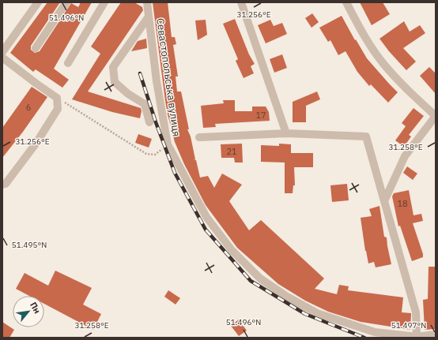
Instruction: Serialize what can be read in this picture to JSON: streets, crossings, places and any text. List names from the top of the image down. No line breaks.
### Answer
{"streets":{"street":["Севастопольська вулиця"]},"house_numbers":["6","17","21","18"],"north":"top right","coordinates":["31.256°E","51.496°N","31.258°E","51.495°N","51.497°N"]}
